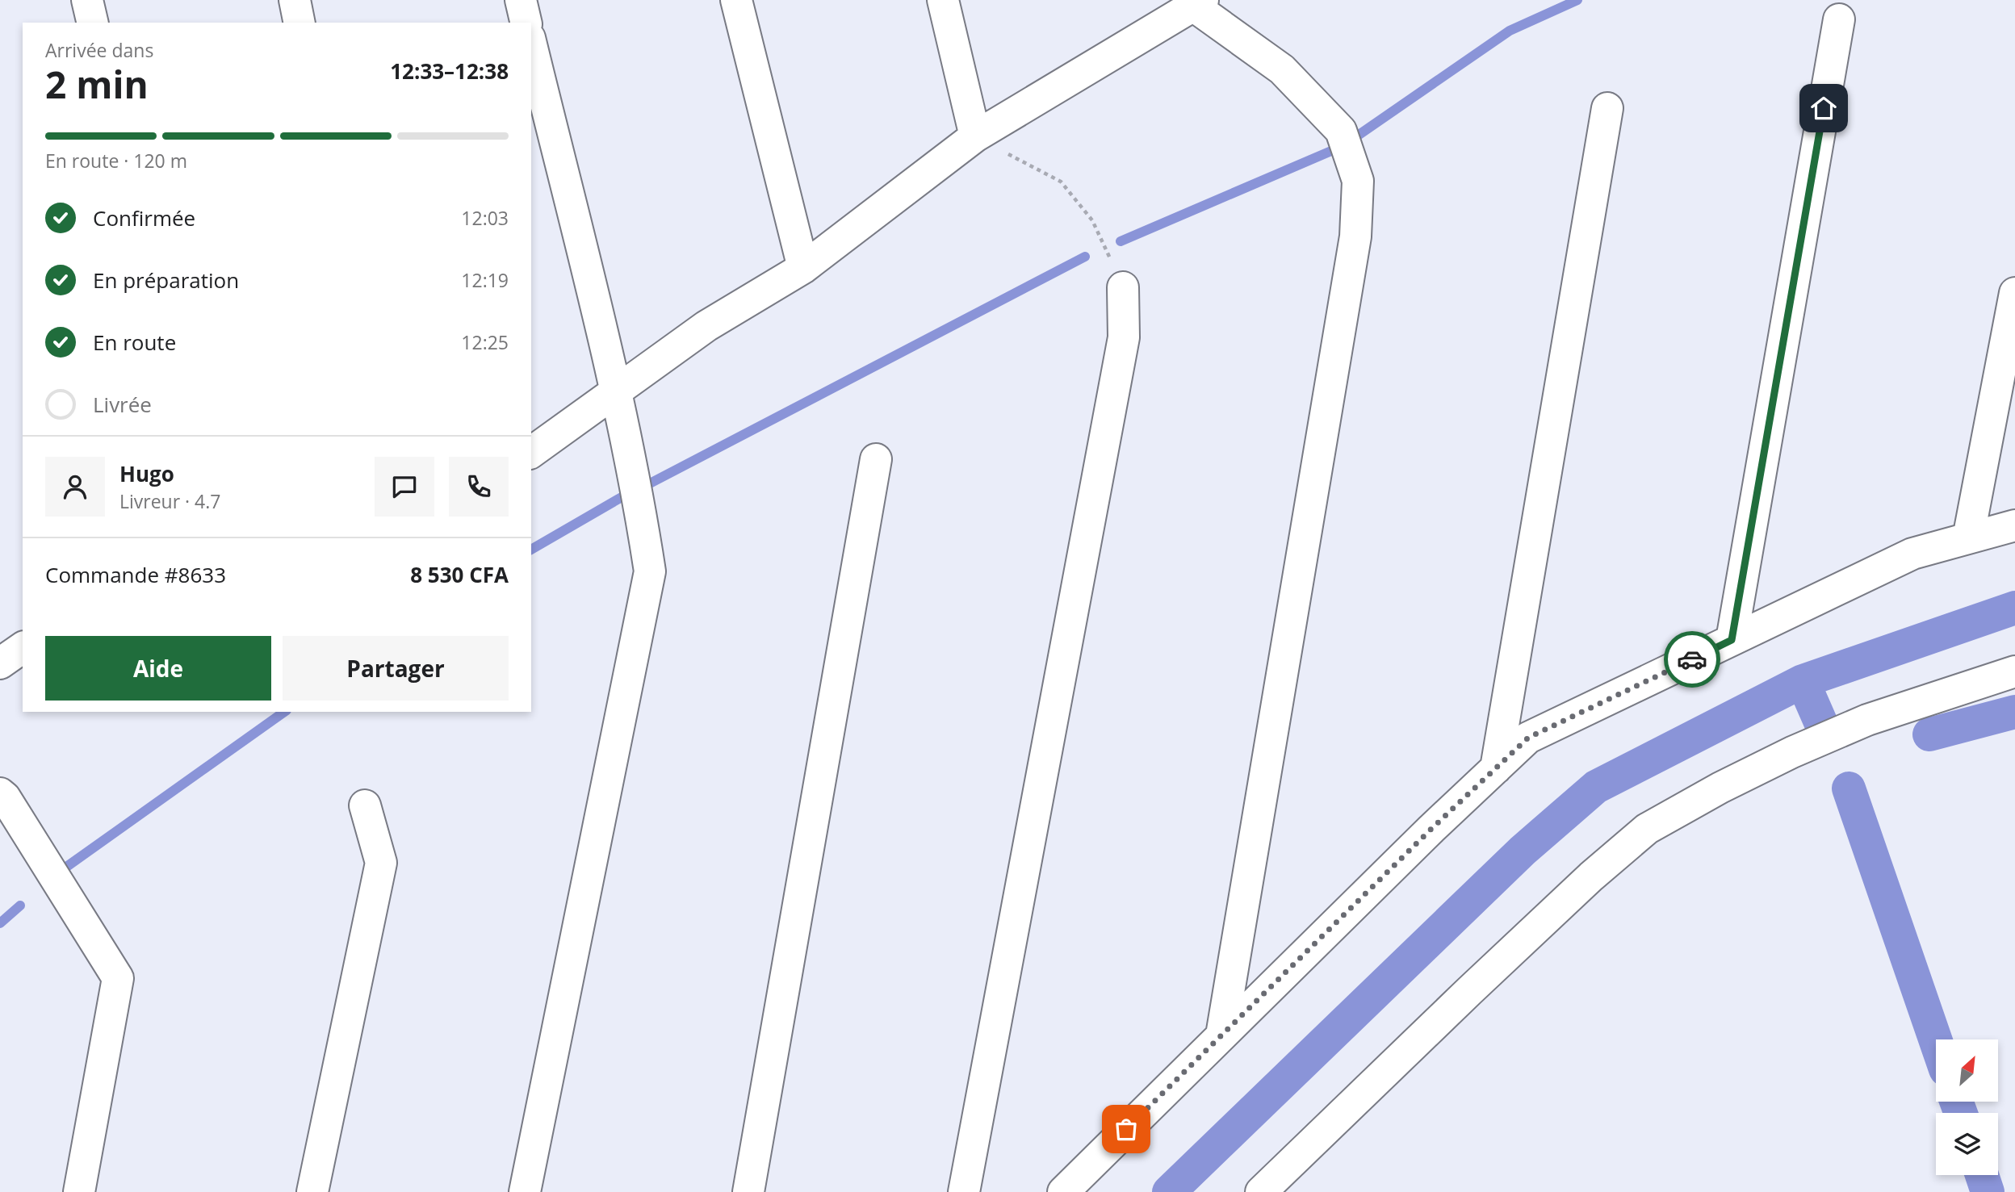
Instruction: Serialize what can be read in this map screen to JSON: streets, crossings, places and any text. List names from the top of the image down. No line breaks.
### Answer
{"north":"top right","page":{"heading":["2 min","Arrivée dans","12:33–12:38"],"panel":["Hugo","Livreur · 4.7","Commande #8633","8 530 CFA"],"bar":"En route · 120 m","list":[["Confirmée","12:03"],["En préparation","12:19"],["En route","12:25"],"Livrée"],"buttons":["Aide","Partager"]}}
